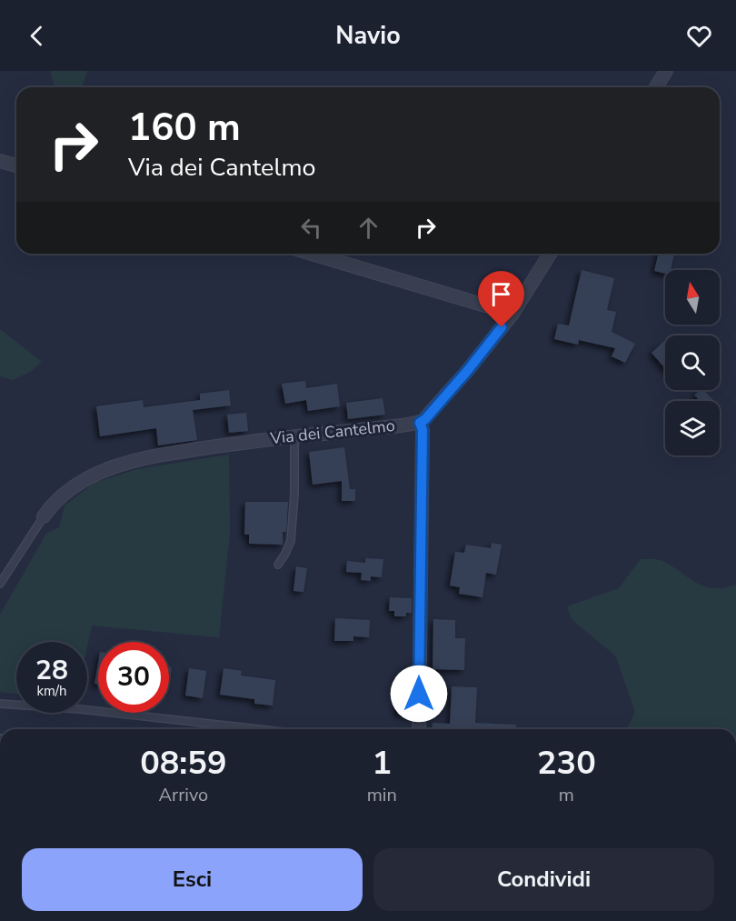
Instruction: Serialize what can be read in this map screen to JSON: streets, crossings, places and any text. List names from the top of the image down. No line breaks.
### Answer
{"streets":{"street":["Via dei Cantelmo"]},"north":"top","page":{"header":"Navio","turn":["160 m","Via dei Cantelmo"],"speed":"28 km/h","limit":"30","eta":["08:59","Arrivo","1","min","230","m"],"buttons":["Esci","Condividi"]}}
